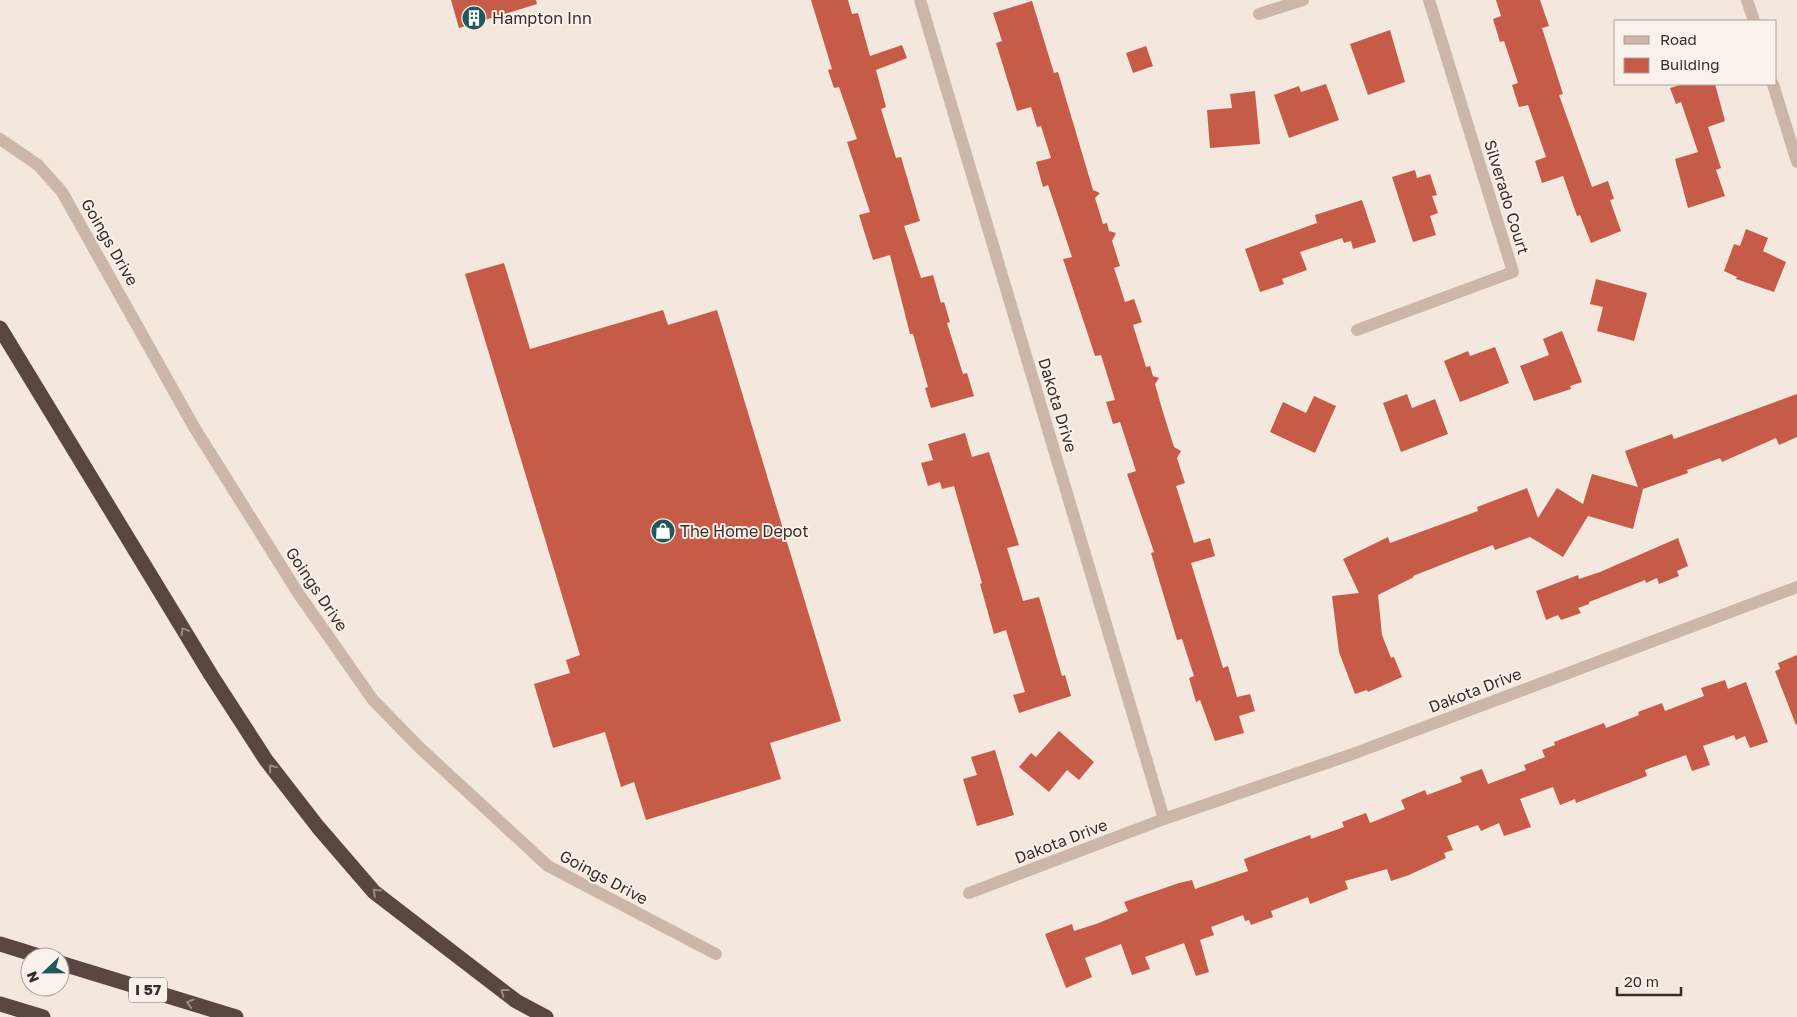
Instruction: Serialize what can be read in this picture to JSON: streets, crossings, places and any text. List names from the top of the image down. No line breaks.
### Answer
{"streets":{"highway":["I 57"],"street":["Silverado Court","Goings Drive","Dakota Drive"]},"places":{"building":["Hampton Inn"],"shop":["The Home Depot"]},"legend":["Road","Building"],"scale_bar":"20 m","north":"left"}
